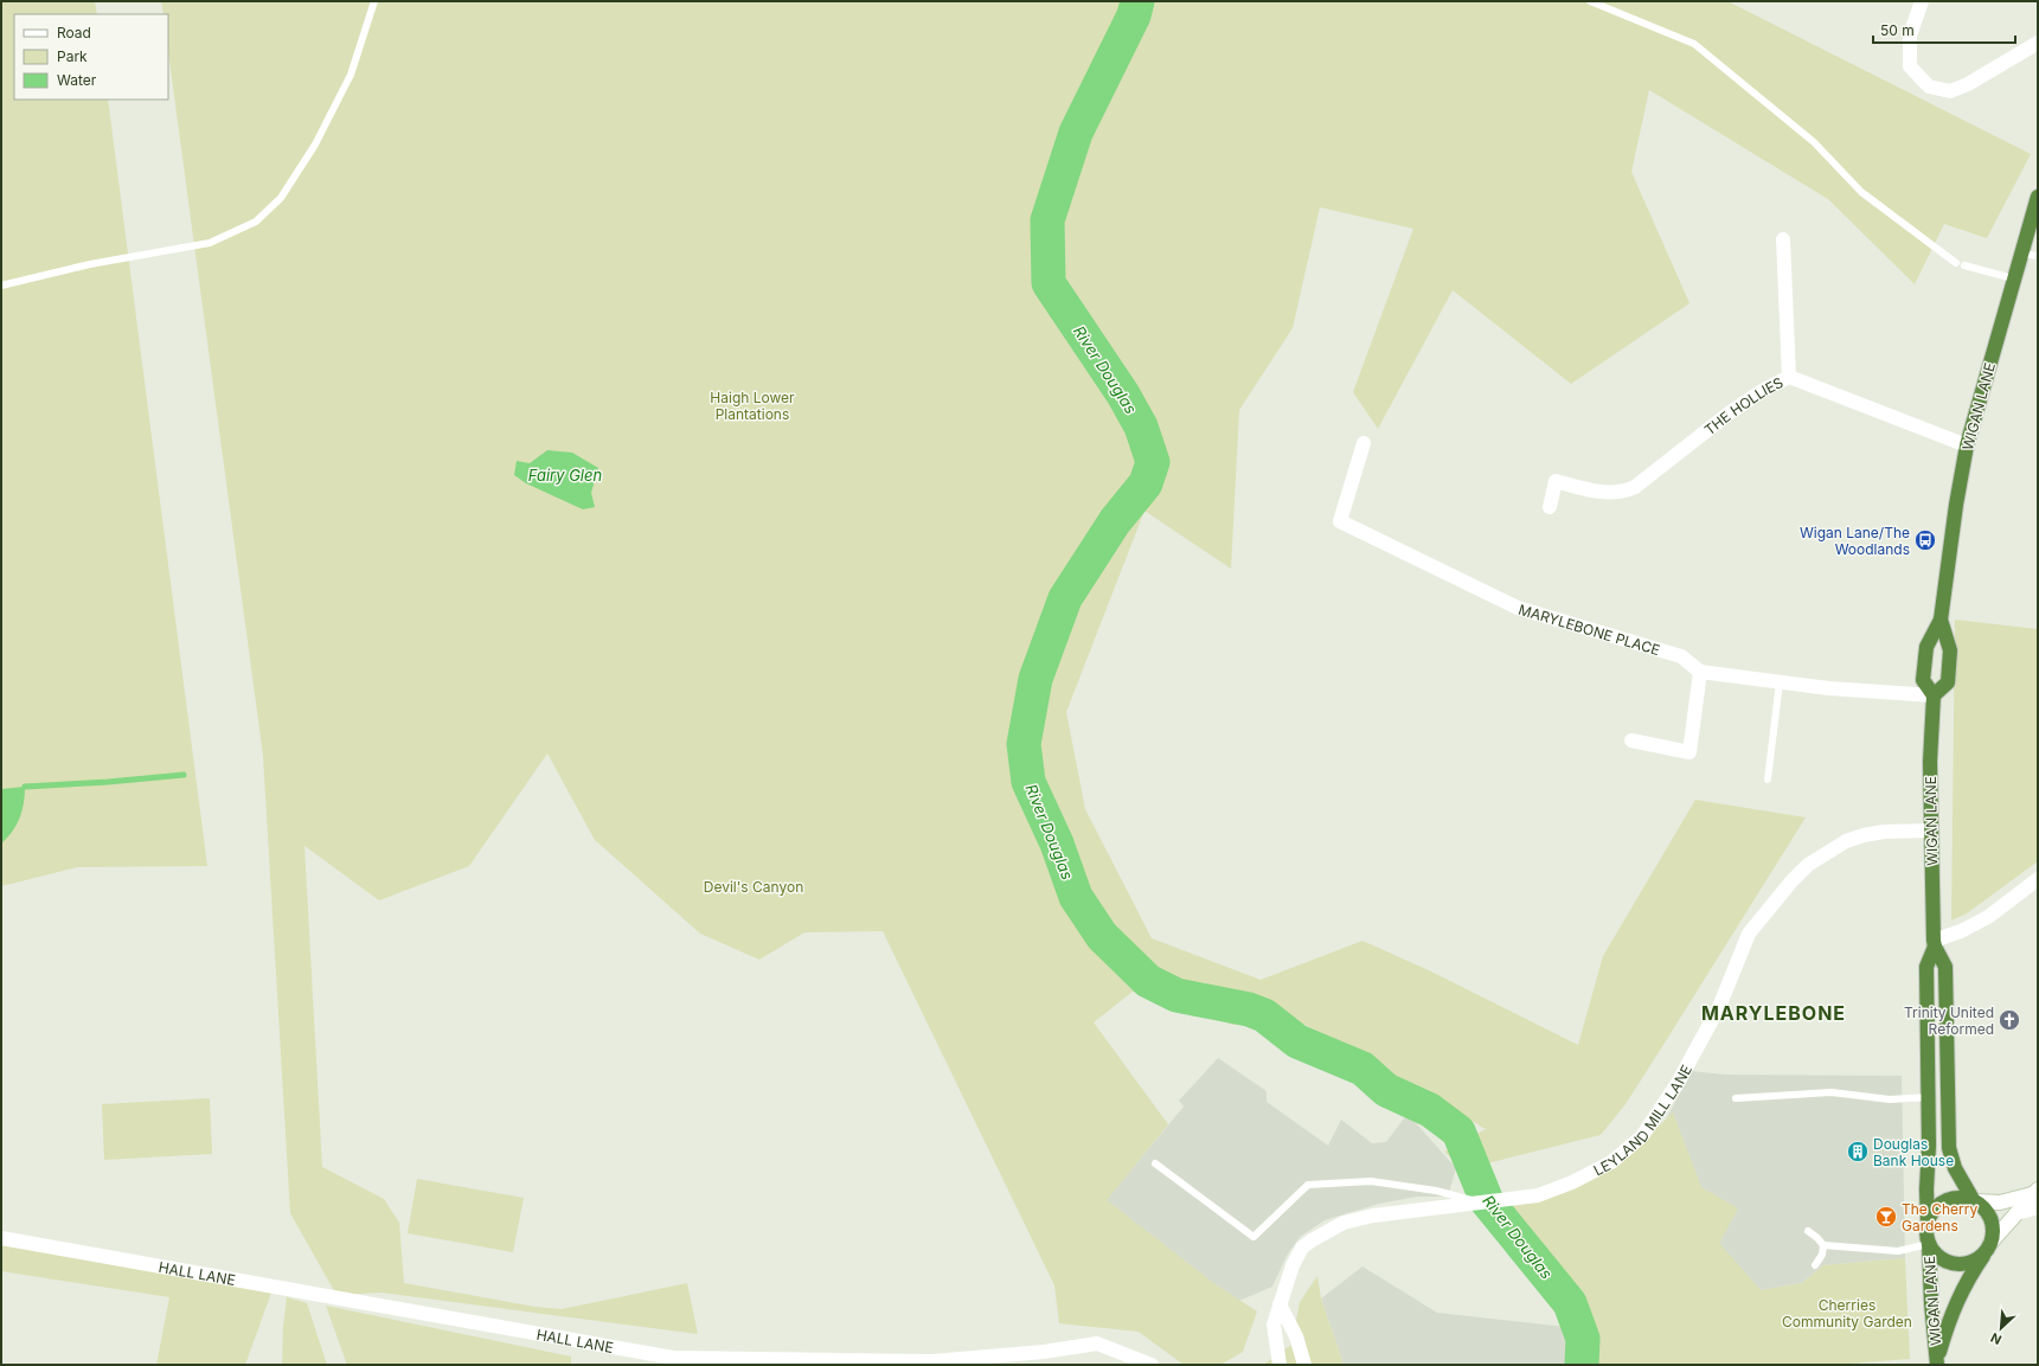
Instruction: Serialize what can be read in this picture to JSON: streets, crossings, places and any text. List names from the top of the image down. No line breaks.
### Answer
{"streets":{"highway":["WIGAN LANE"],"street":["THE HOLLIES","MARYLEBONE PLACE","LEYLAND MILL LANE","HALL LANE"]},"crossings":[["THE HOLLIES","WIGAN LANE"],["WIGAN LANE","LEYLAND MILL LANE"]],"districts":["MARYLEBONE"],"water":["River Douglas","Fairy Glen"],"parks":["Haigh Lower Plantations","Devil's Canyon","Cherries Community Garden"],"places":{"bus stop":["Wigan Lane/The Woodlands"],"church":["Trinity United Reformed"],"building":["Douglas Bank House"],"bar":["The Cherry Gardens"]},"legend":["Road","Park","Water"],"scale_bar":"50 m","north":"bottom left"}
